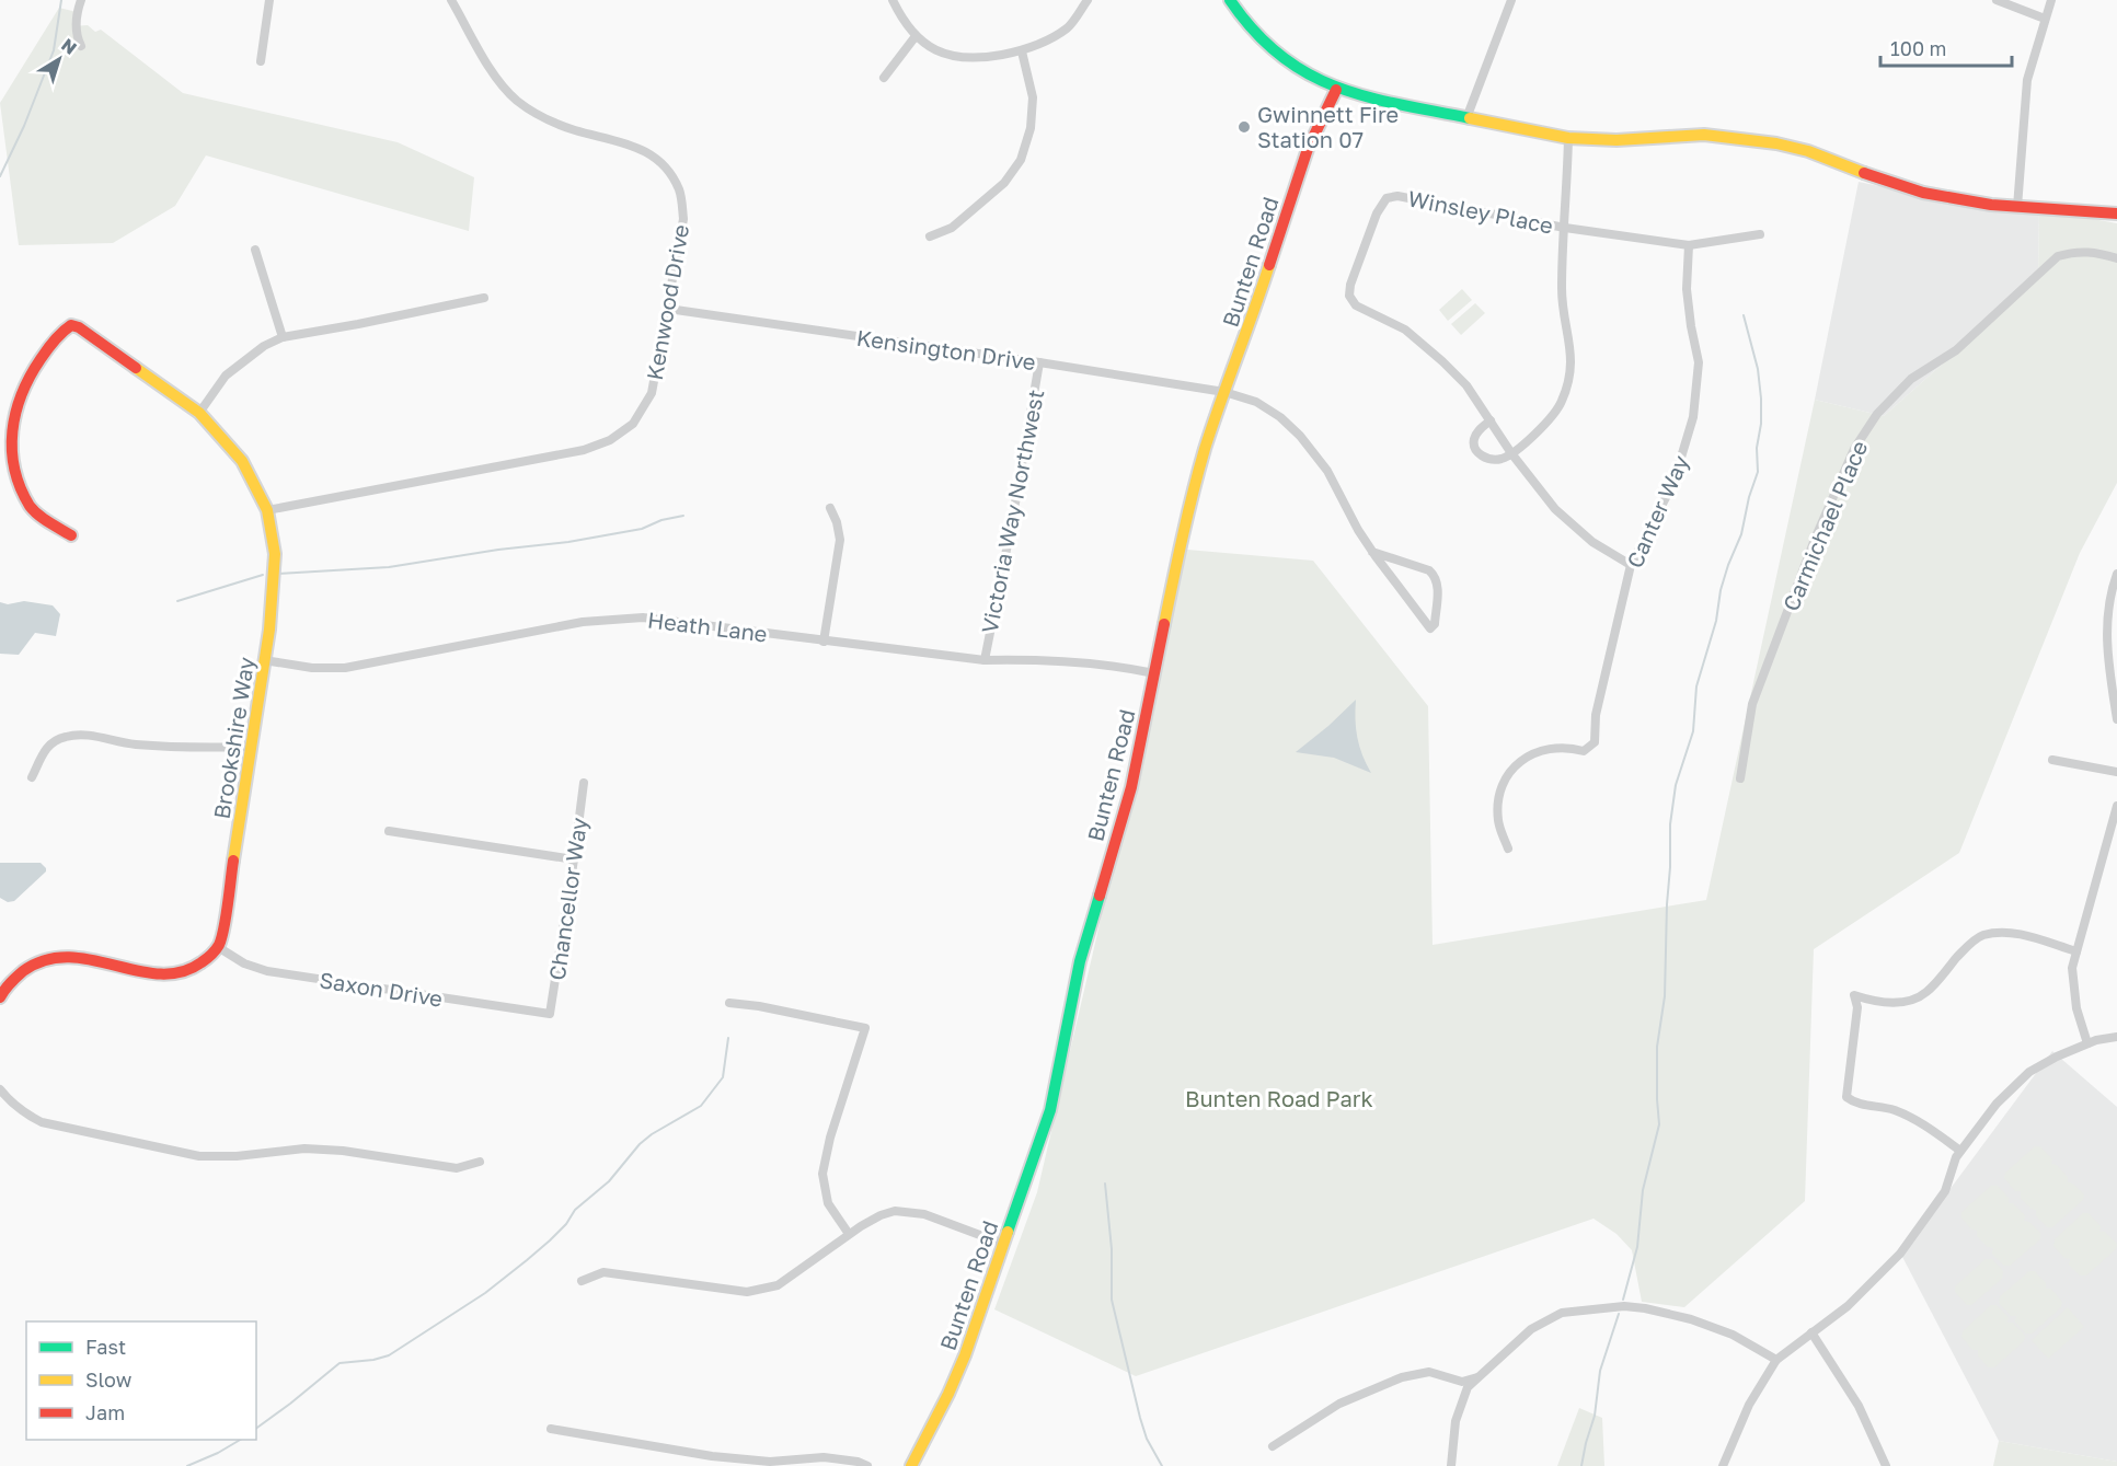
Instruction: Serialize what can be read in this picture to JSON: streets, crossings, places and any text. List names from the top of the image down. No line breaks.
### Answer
{"streets":{"street":["Winsley Place","Bunten Road","Kenwood Drive","Kensington Drive","Victoria Way Northwest","Canter Way","Carmichael Place","Heath Lane","Brookshire Way","Chancellor Way","Saxon Drive"]},"crossings":[["Winsley Place","Canter Way"],["Bunten Road","Kensington Drive"],["Bunten Road","Heath Lane"],["Kenwood Drive","Kensington Drive"],["Kenwood Drive","Brookshire Way"],["Kensington Drive","Victoria Way Northwest"],["Victoria Way Northwest","Heath Lane"],["Heath Lane","Brookshire Way"],["Brookshire Way","Saxon Drive"],["Chancellor Way","Saxon Drive"]],"parks":["Bunten Road Park"],"places":["Gwinnett Fire Station 07"],"legend":["Fast","Slow","Jam"],"scale_bar":"100 m","north":"top right"}
